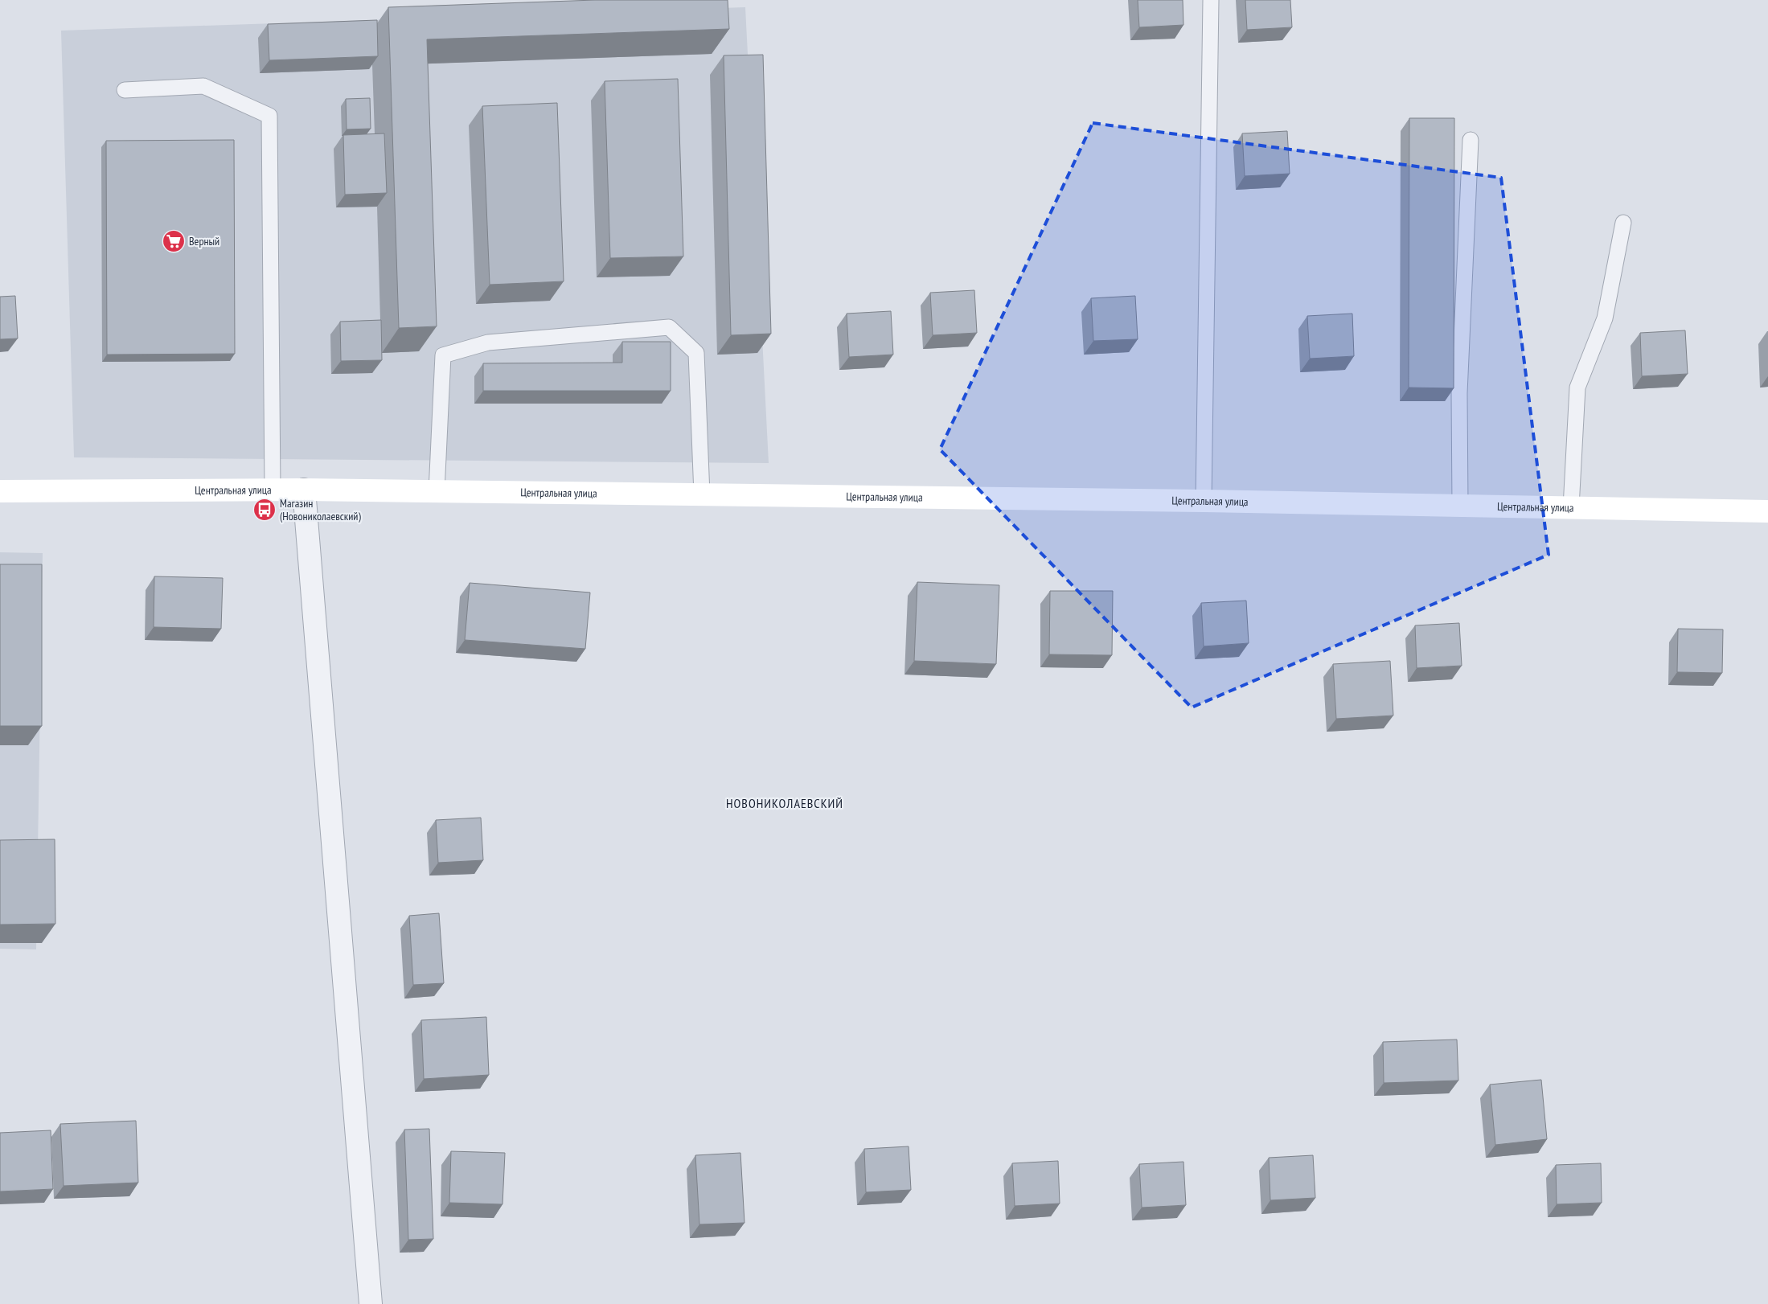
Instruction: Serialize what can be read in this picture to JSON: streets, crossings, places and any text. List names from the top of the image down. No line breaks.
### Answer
{"streets":{"main road":["Центральная улица"]},"districts":["НОВОНИКОЛАЕВСКИЙ"],"places":{"supermarket":["Верный"],"bus stop":["Магазин (Новониколаевский)"]}}
